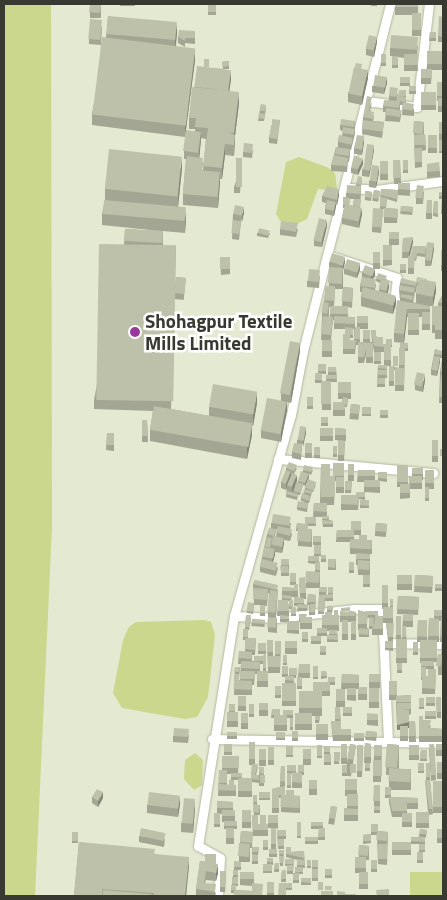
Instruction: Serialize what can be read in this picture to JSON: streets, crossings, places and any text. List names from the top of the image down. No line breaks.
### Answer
{"places":["Shohagpur Textile Mills Limited"]}
